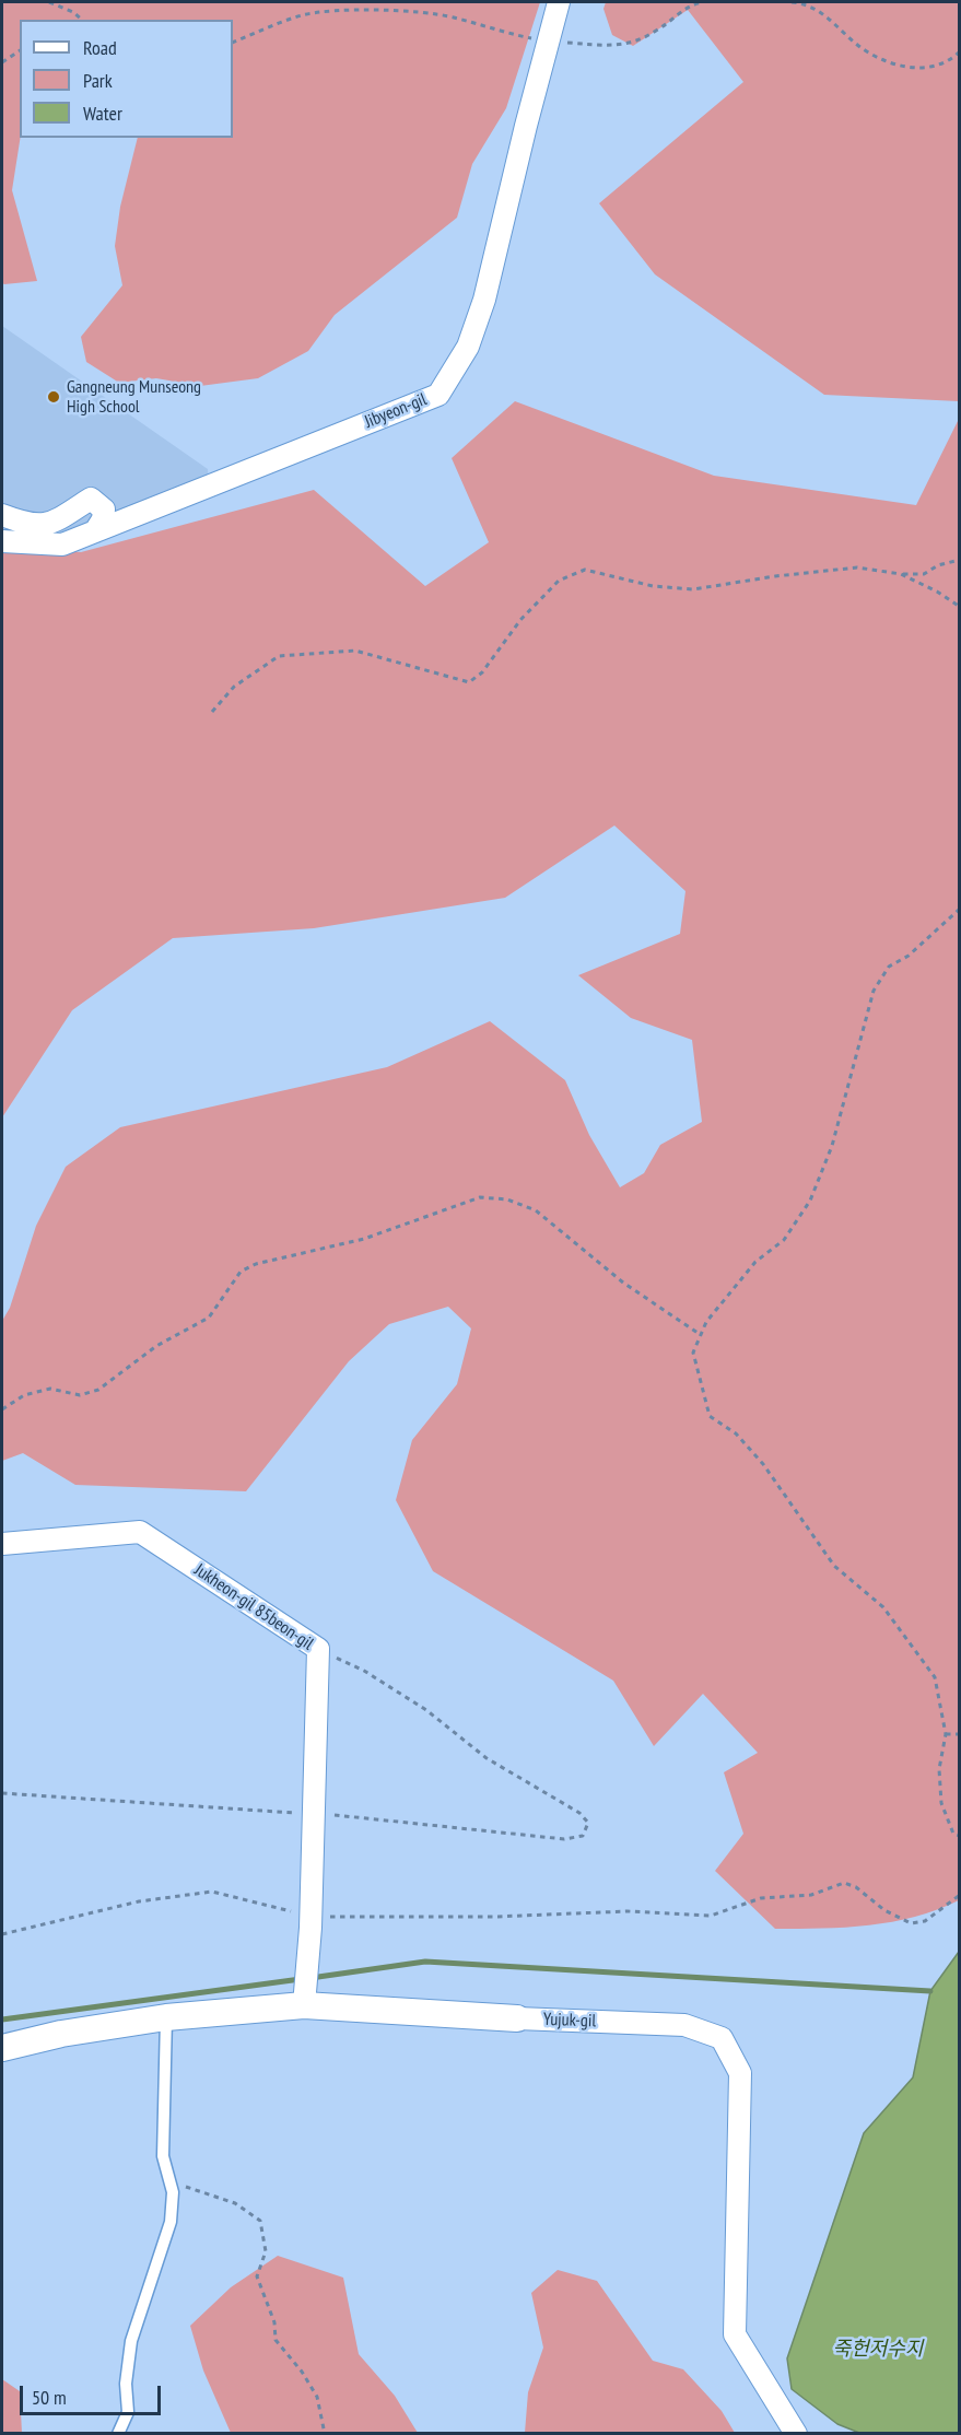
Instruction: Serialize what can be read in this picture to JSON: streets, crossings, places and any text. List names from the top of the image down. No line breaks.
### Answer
{"streets":{"street":["Jibyeon-gil","Jukheon-gil 85beon-gil","Yujuk-gil"]},"crossings":[["Jukheon-gil 85beon-gil","Yujuk-gil"]],"water":["죽헌저수지"],"places":["Gangneung Munseong High School"],"legend":["Road","Park","Water"],"scale_bar":"50 m"}
